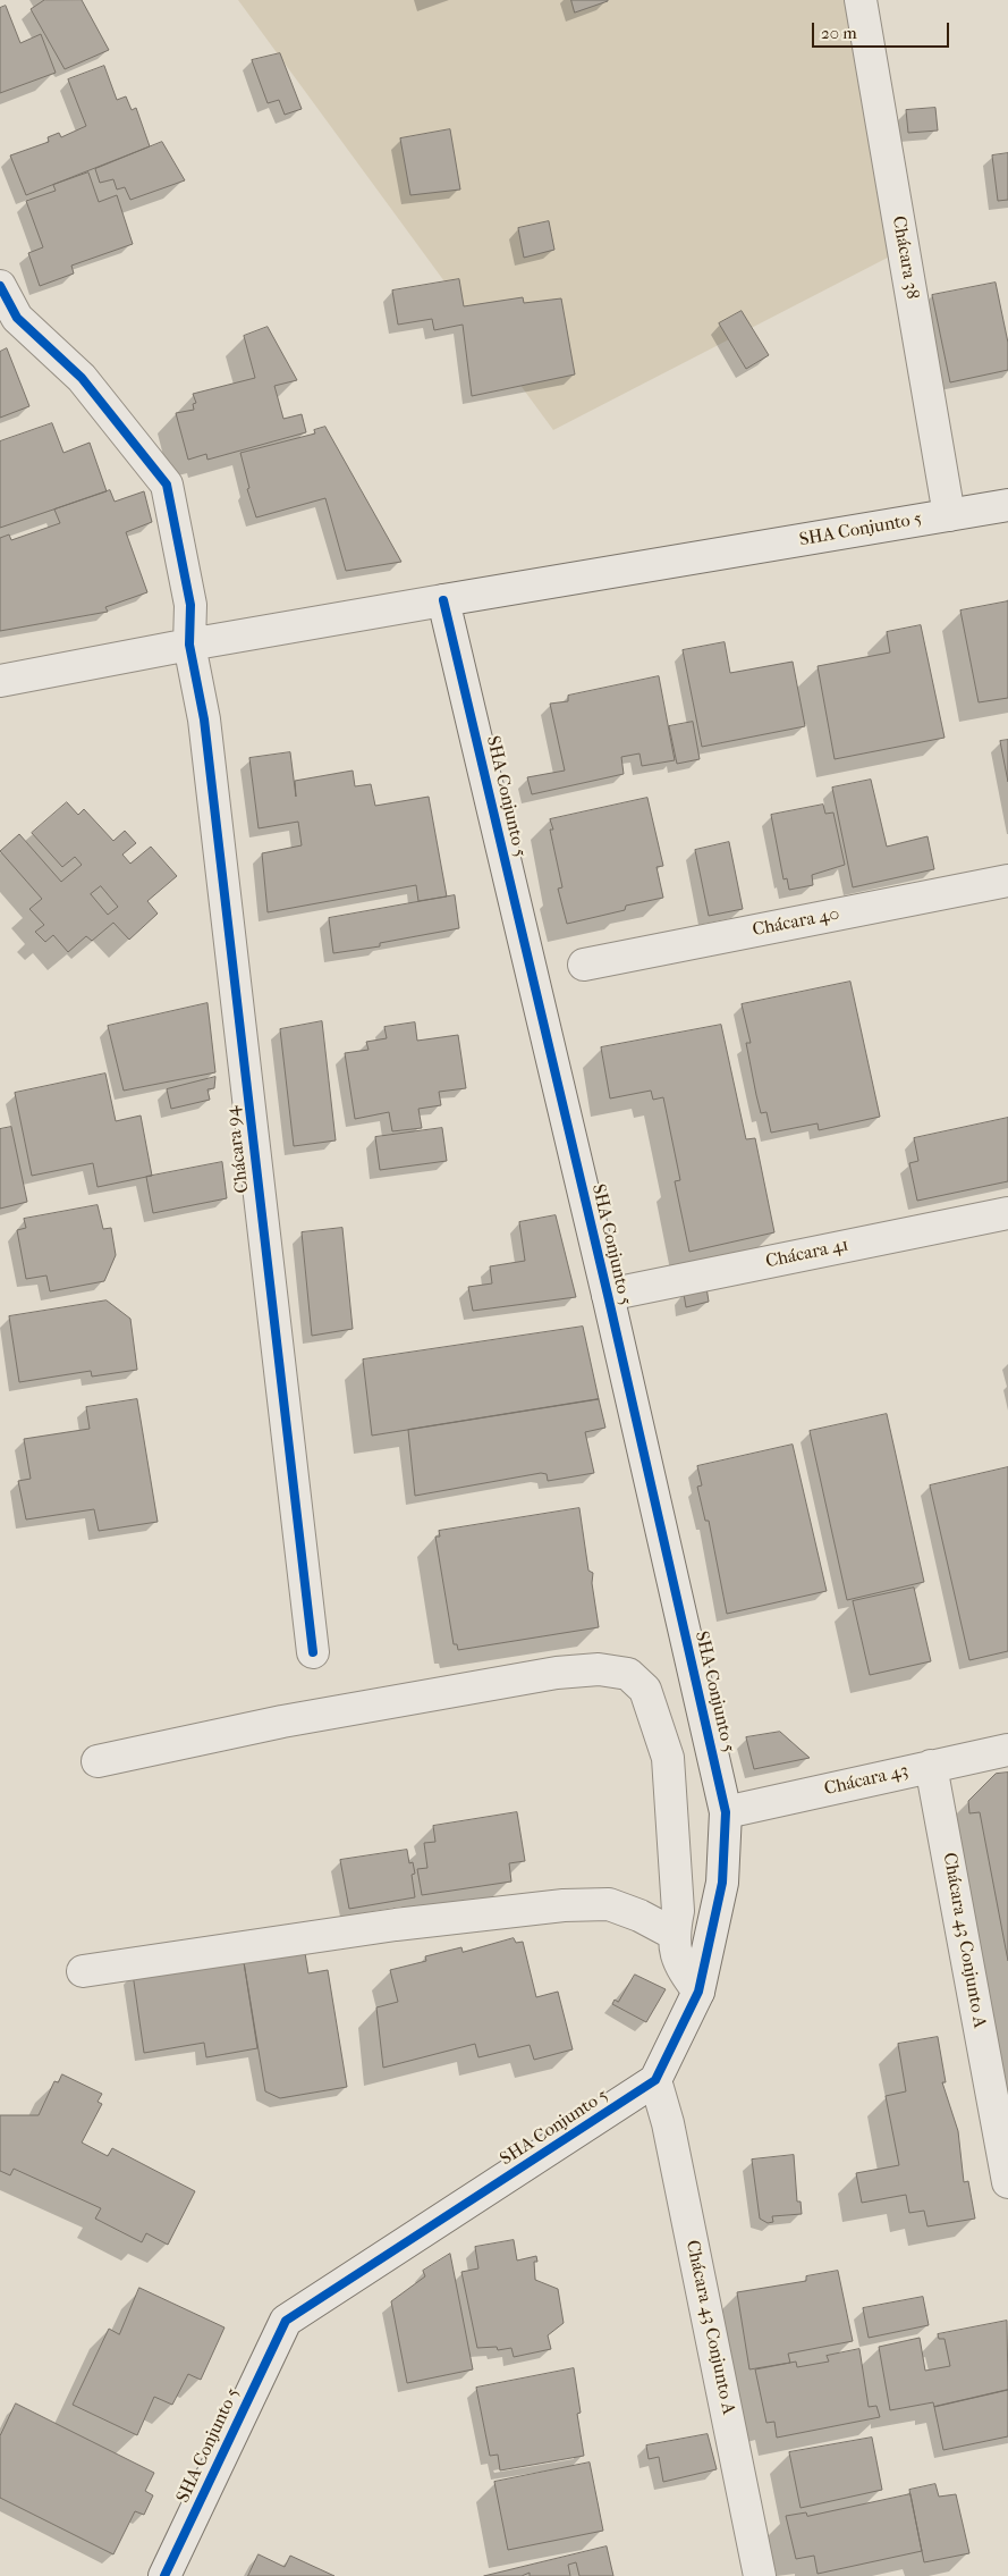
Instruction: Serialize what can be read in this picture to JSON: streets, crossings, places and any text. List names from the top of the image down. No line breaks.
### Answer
{"streets":{"street":["Chácara 38","SHA Conjunto 5","Chácara 40","Chácara 94","Chácara 41","Chácara 43","Chácara 43 Conjunto A"]},"crossings":[["Chácara 38","SHA Conjunto 5"],["SHA Conjunto 5","Chácara 94"],["SHA Conjunto 5","Chácara 41"],["SHA Conjunto 5","Chácara 43"],["SHA Conjunto 5","Chácara 43 Conjunto A"],["Chácara 43","Chácara 43 Conjunto A"]],"scale_bar":"20 m"}
